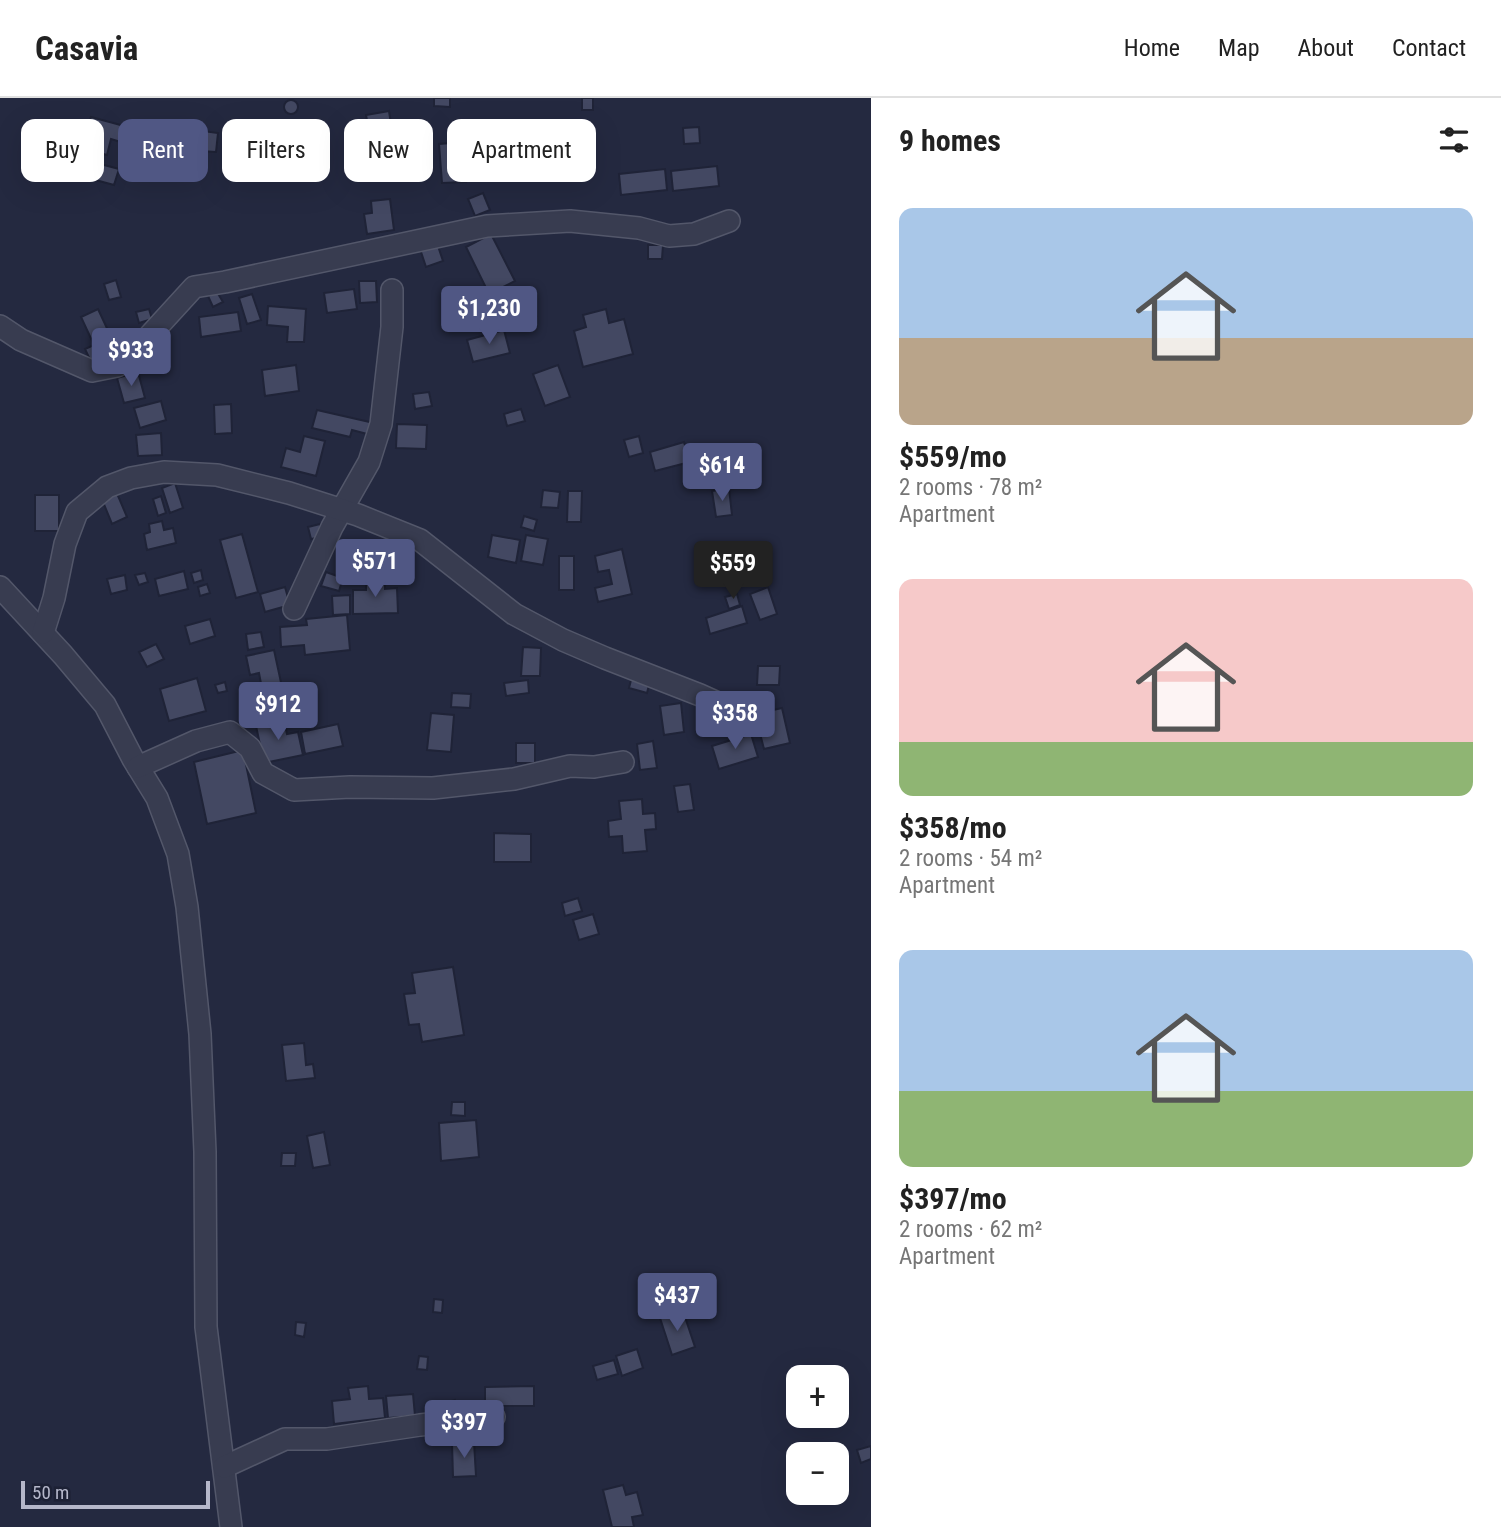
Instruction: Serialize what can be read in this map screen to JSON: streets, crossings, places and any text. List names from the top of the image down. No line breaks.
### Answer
{"scale_bar":"50 m","page":{"header":"Casavia","nav":["Home","Map","About","Contact"],"heading":"9 homes","chip":["Buy","Rent","Filters","New","Apartment"],"list":[{"name":"$559/mo","note":"2 rooms · 78 m² · Apartment"},{"name":"$358/mo","note":"2 rooms · 54 m² · Apartment"},{"name":"$397/mo","note":"2 rooms · 62 m² · Apartment"}],"price":["$1,230","$933","$614","$571","$559","$912","$358","$437","$397"],"map_buttons":["+","−"],"scale":"50 m"}}
